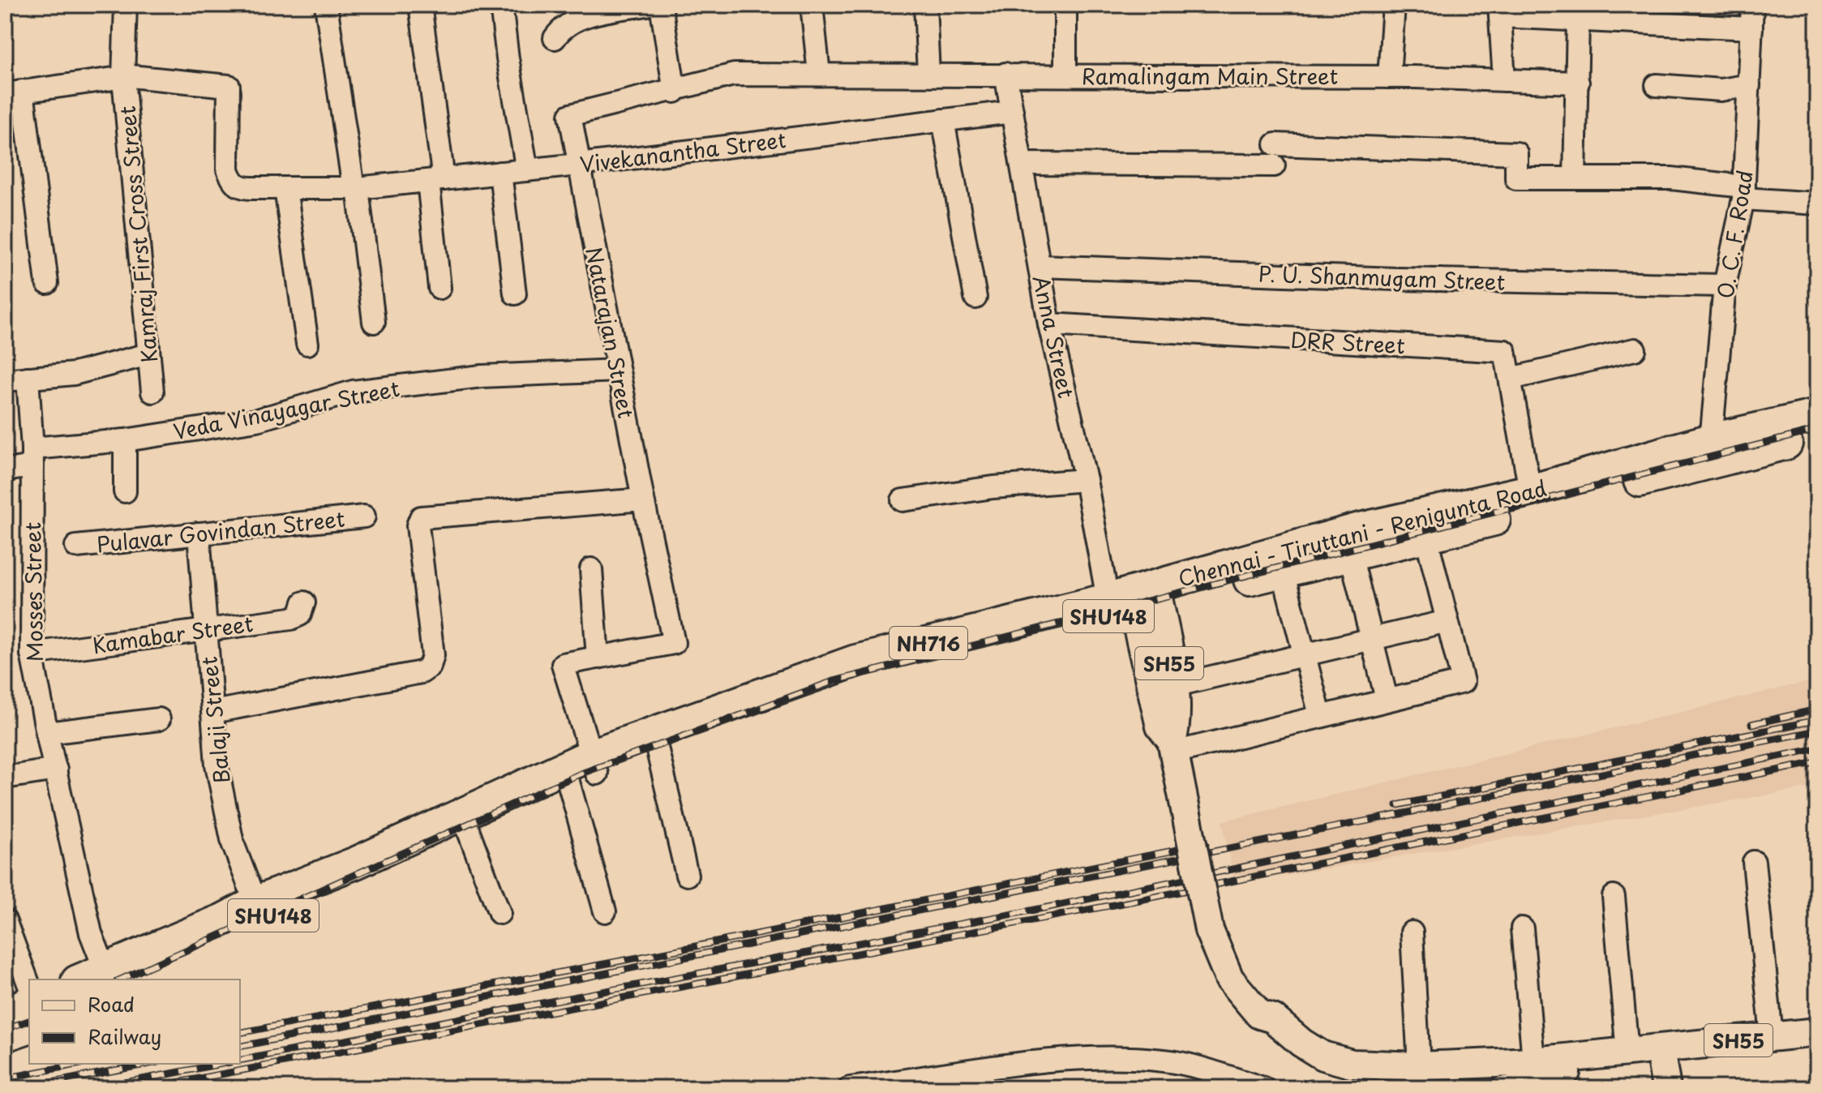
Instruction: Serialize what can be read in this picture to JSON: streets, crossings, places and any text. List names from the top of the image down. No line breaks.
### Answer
{"streets":{"highway":["Chennai - Tiruttani - Renigunta Road","SHU148","NH716"],"main road":["SH55"],"street":["Ramalingam Main Street","Vivekanantha Street","Kamraj First Cross Street","O. C. F. Road","P. U. Shanmugam Street","Natarajan Street","Anna Street","DRR Street","Veda Vinayagar Street","Pulavar Govindan Street","Mosses Street","Kamabar Street","Balaji Street"]},"crossings":[["Ramalingam Main Street","Anna Street"],["Vivekanantha Street","Kamraj First Cross Street"],["Vivekanantha Street","Natarajan Street"],["Vivekanantha Street","Anna Street"],["O. C. F. Road","P. U. Shanmugam Street"],["O. C. F. Road","Chennai - Tiruttani - Renigunta Road"],["P. U. Shanmugam Street","Anna Street"],["Natarajan Street","Veda Vinayagar Street"],["Anna Street","DRR Street"],["Anna Street","Chennai - Tiruttani - Renigunta Road"],["Anna Street","SH55"],["DRR Street","Chennai - Tiruttani - Renigunta Road"],["Veda Vinayagar Street","Mosses Street"],["Pulavar Govindan Street","Balaji Street"],["Chennai - Tiruttani - Renigunta Road","Mosses Street"],["Chennai - Tiruttani - Renigunta Road","SH55"],["Chennai - Tiruttani - Renigunta Road","Balaji Street"],["Mosses Street","Kamabar Street"],["Kamabar Street","Balaji Street"]],"legend":["Road","Railway"]}
